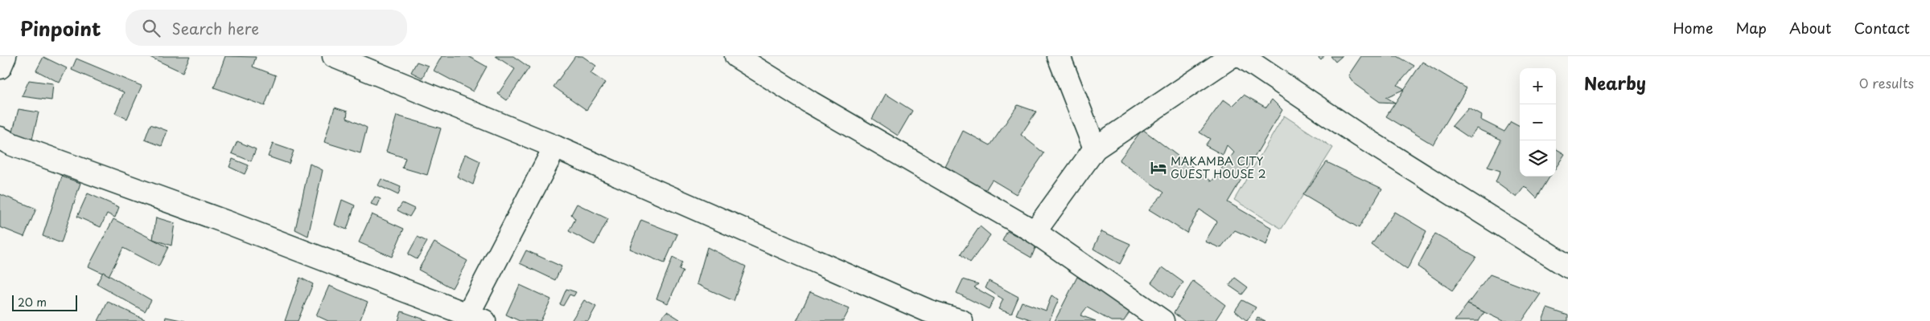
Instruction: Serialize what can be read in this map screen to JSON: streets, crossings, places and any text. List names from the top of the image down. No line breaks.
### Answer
{"places":{"hotel":["MAKAMBA CITY GUEST HOUSE 2"]},"scale_bar":"20 m","page":{"header":"Pinpoint","search":"Search here","nav":["Home","Map","About","Contact"],"heading":["Nearby","0 results"],"map_buttons":["+","−"],"scale":"20 m"}}
